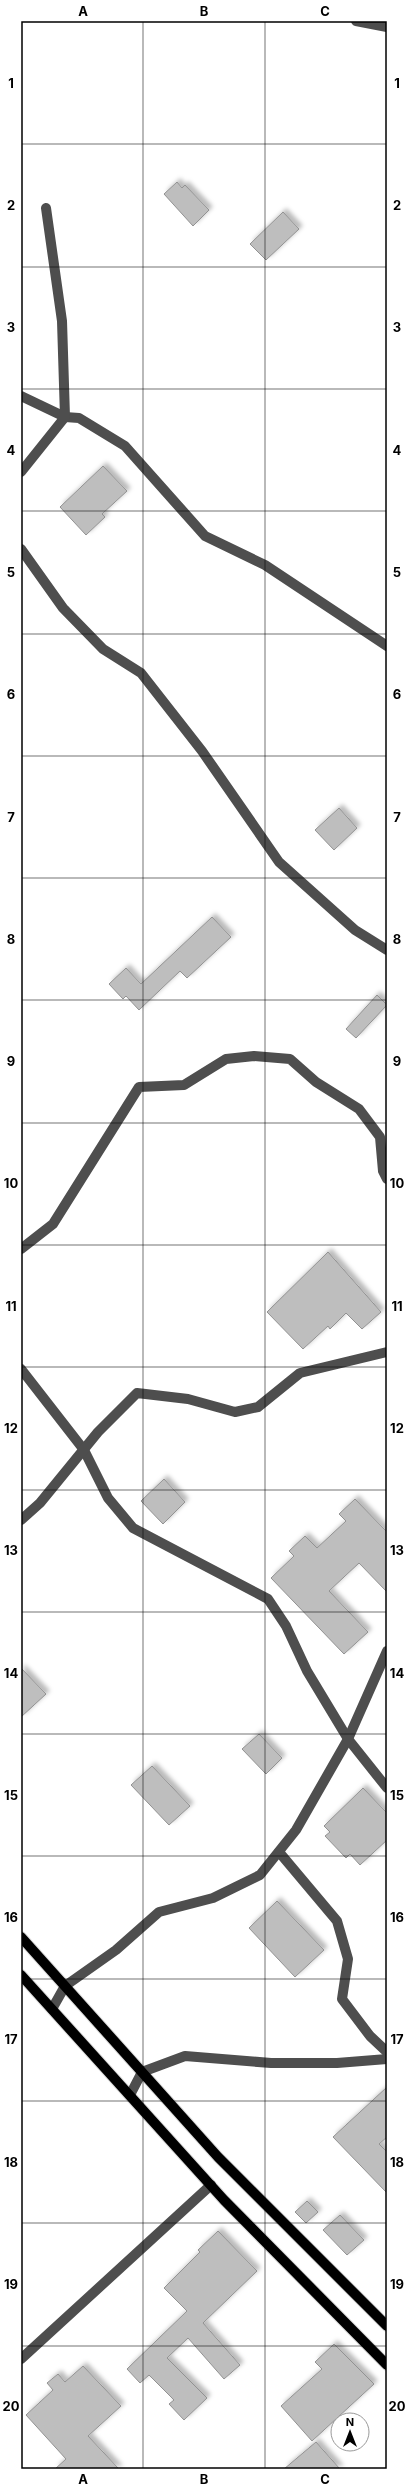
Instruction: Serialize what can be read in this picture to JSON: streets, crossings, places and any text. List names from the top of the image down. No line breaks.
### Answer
{"north":"top","grid":{"columns":["A","B","C"],"rows":["1","2","3","4","5","6","7","8","9","10","11","12","13","14","15","16","17","18","19","20"]}}
